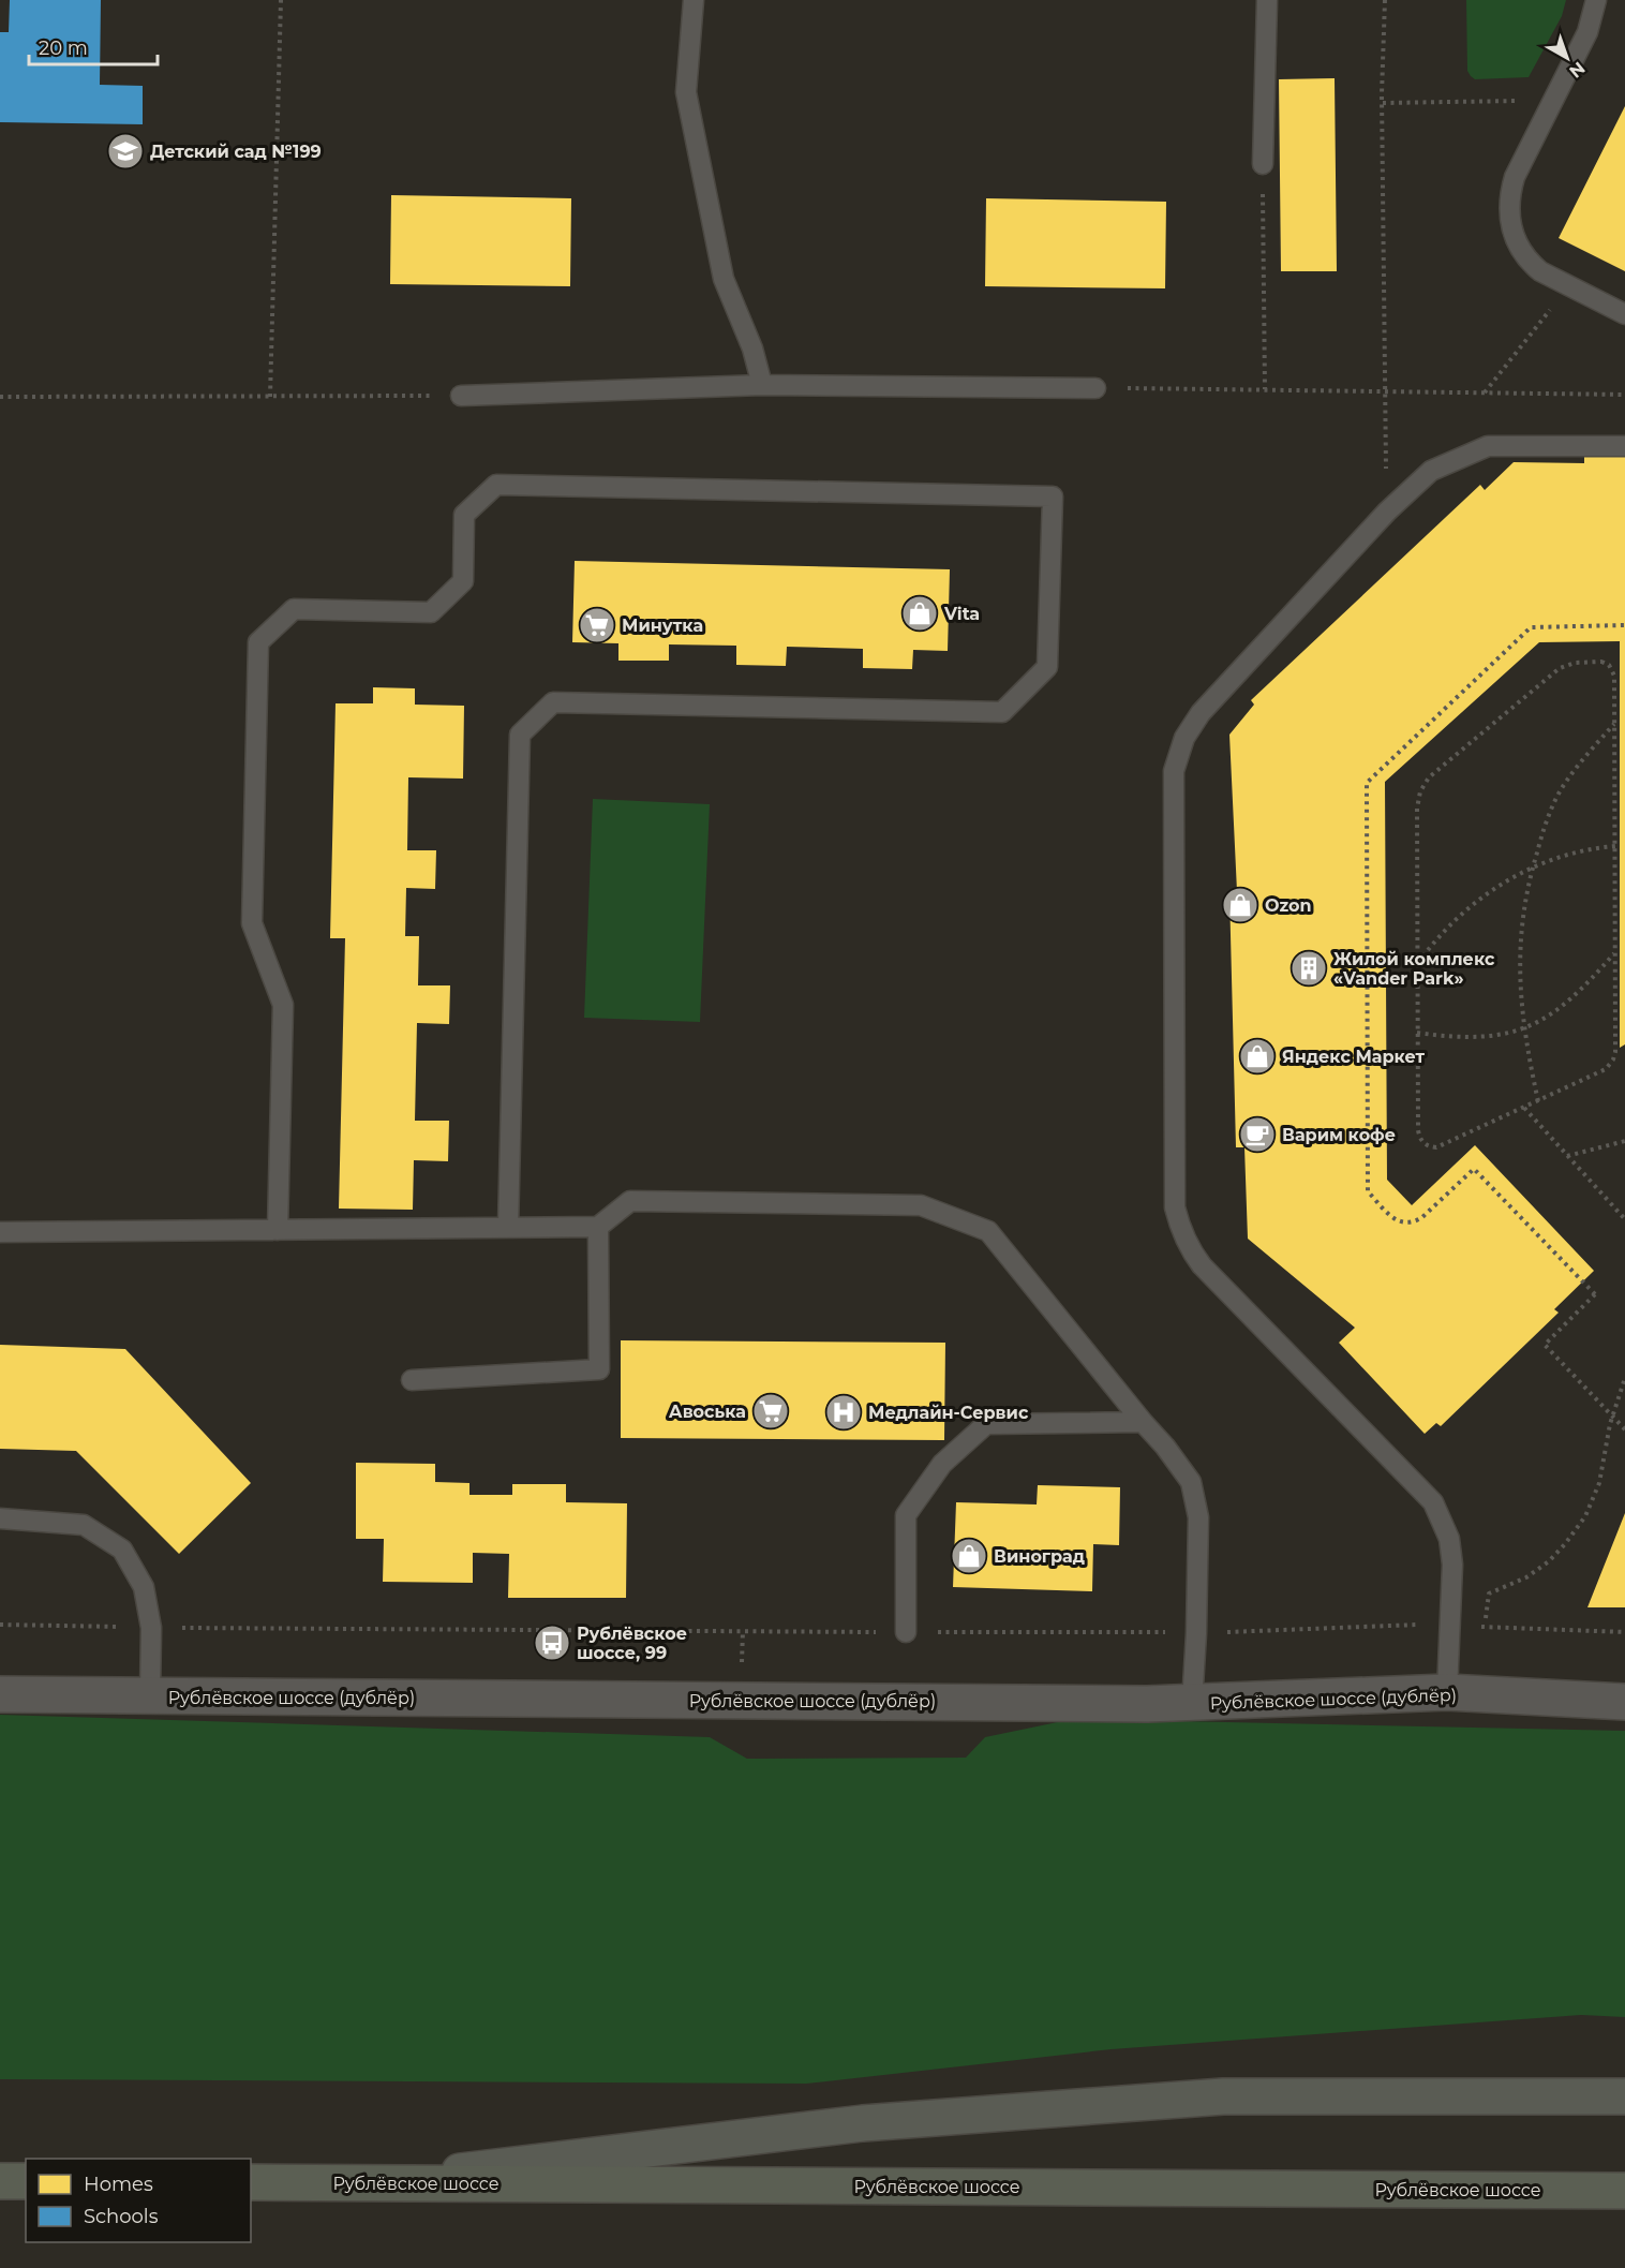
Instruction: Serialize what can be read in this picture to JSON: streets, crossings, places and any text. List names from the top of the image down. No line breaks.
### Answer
{"streets":{"main road":["Рублёвское шоссе"],"street":["Рублёвское шоссе (дублёр)"]},"places":{"school or university":["Детский сад №199"],"shop":["Vita","Ozon","Яндекс Маркет","Виноград"],"supermarket":["Минутка","Авоська"],"building":["Жилой комплекс «Vander Park»"],"cafe":["Варим кофе"],"hospital":["Медлайн-Сервис"],"bus stop":["Рублёвское шоссе, 99"]},"legend":["Homes","Schools"],"scale_bar":"20 m","north":"bottom right"}
